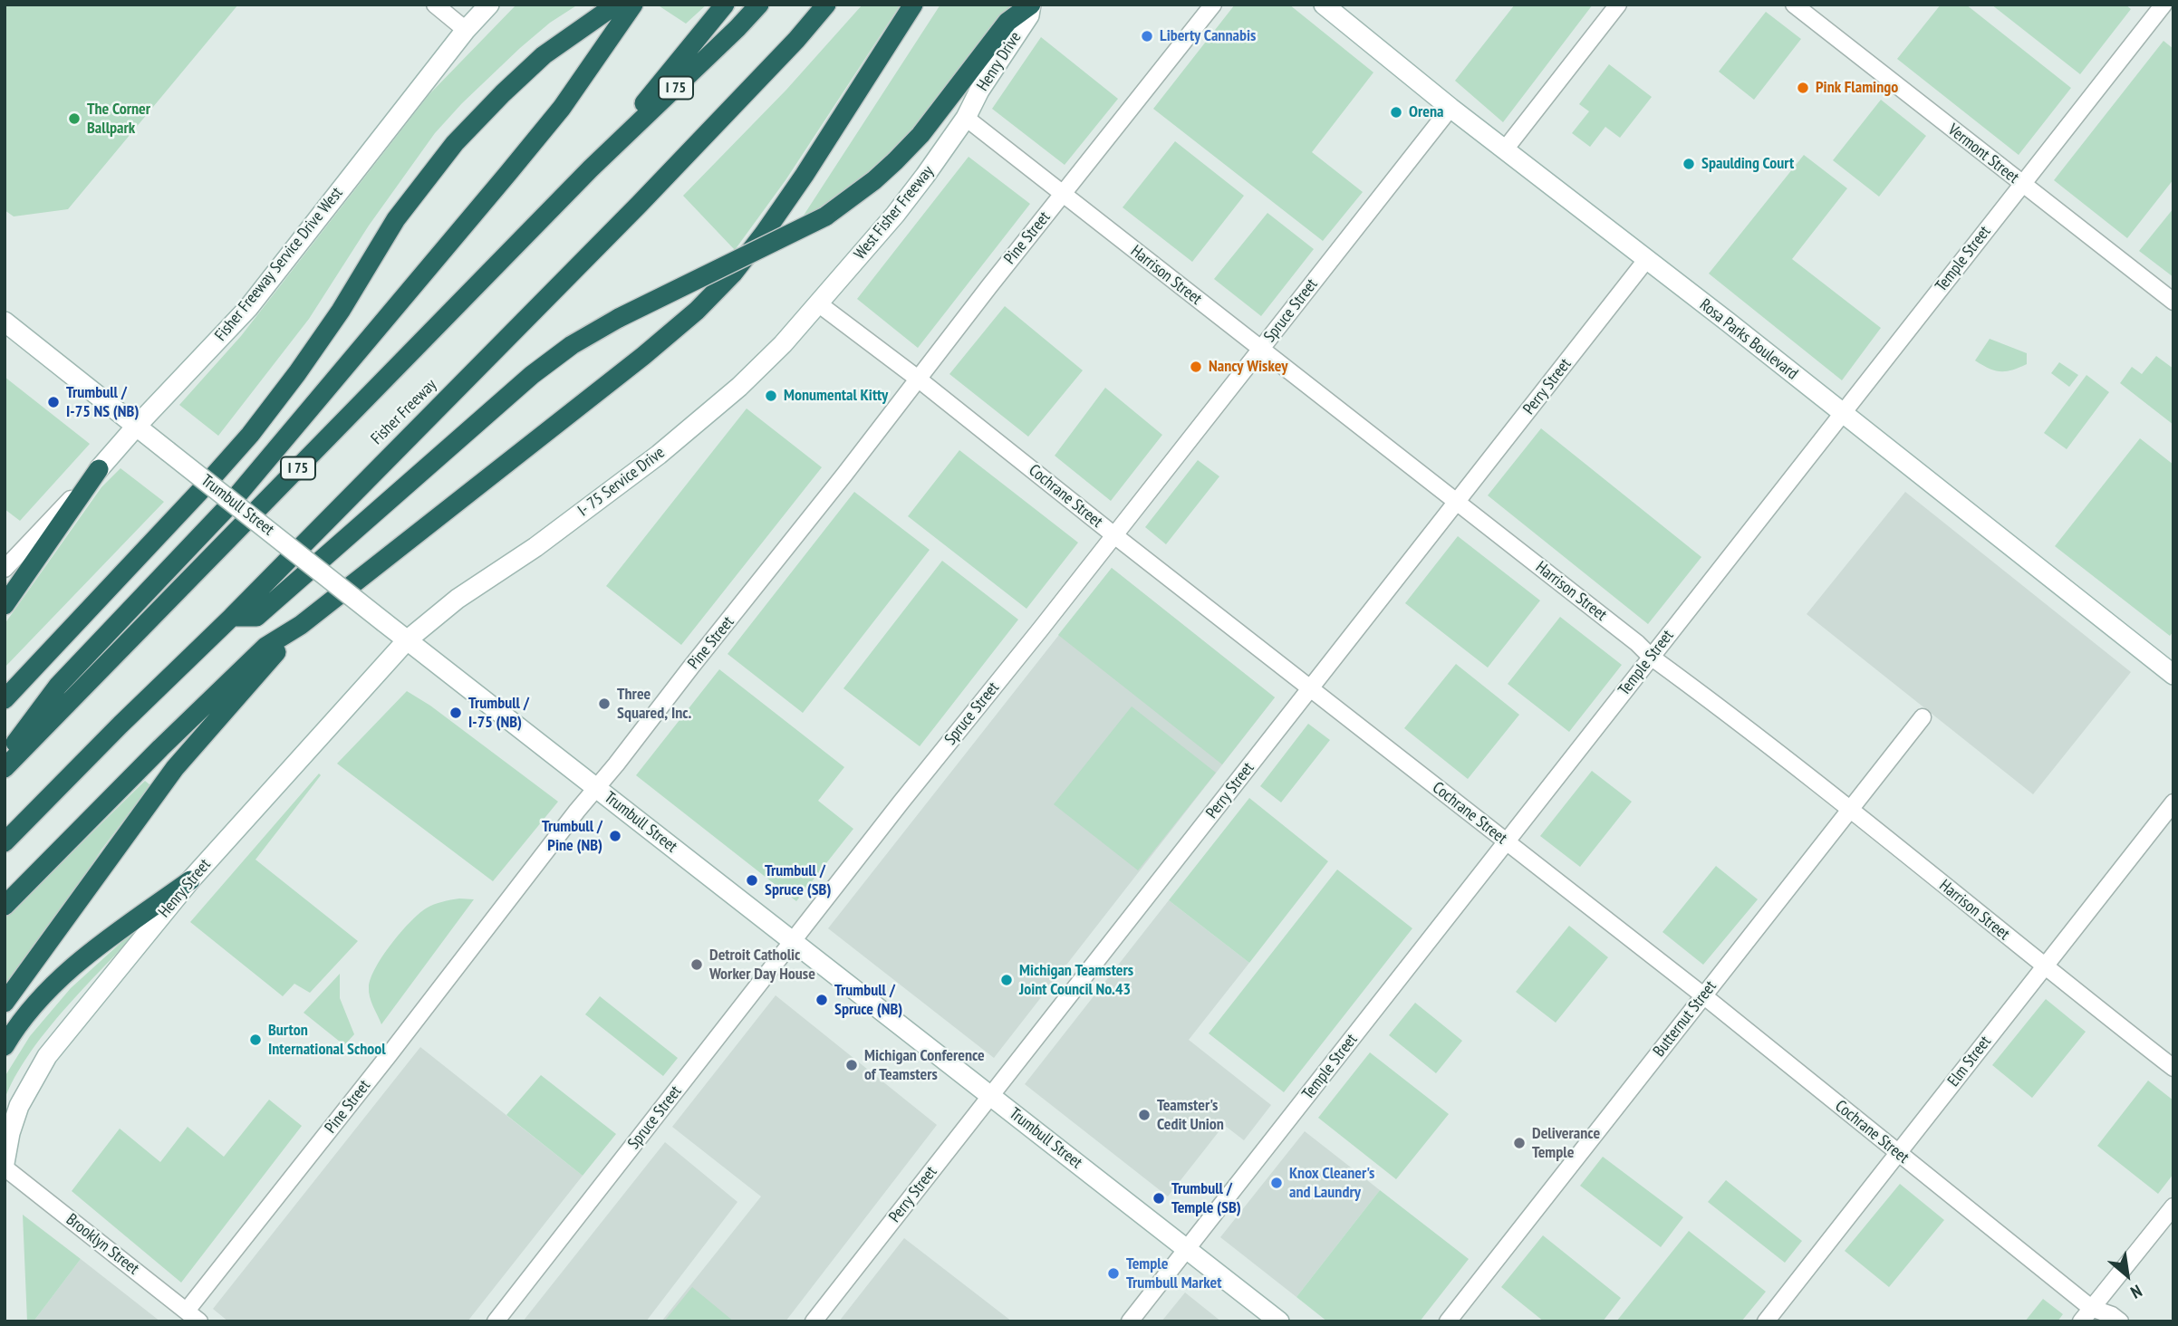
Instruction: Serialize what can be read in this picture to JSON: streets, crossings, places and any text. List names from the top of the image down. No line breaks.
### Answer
{"streets":{"highway":["I 75","Fisher Freeway"],"street":["Henry Drive","Vermont Street","West Fisher Freeway","Pine Street","Temple Street","Fisher Freeway Service Drive West","Harrison Street","Spruce Street","Rosa Parks Boulevard","Perry Street","I- 75 Service Drive","Cochrane Street","Trumbull Street","Henry Street","Butternut Street","Elm Street","Brooklyn Street"]},"crossings":[["Henry Drive","West Fisher Freeway"],["Henry Drive","Harrison Street"],["Vermont Street","Temple Street"],["West Fisher Freeway","Harrison Street"],["West Fisher Freeway","I- 75 Service Drive"],["West Fisher Freeway","Cochrane Street"],["Pine Street","Harrison Street"],["Pine Street","Cochrane Street"],["Pine Street","Trumbull Street"],["Pine Street","Brooklyn Street"],["Temple Street","Harrison Street"],["Temple Street","Rosa Parks Boulevard"],["Temple Street","Cochrane Street"],["Temple Street","Trumbull Street"],["Fisher Freeway Service Drive West","Trumbull Street"],["Harrison Street","Spruce Street"],["Harrison Street","Perry Street"],["Harrison Street","Butternut Street"],["Harrison Street","Elm Street"],["Spruce Street","Rosa Parks Boulevard"],["Spruce Street","Cochrane Street"],["Spruce Street","Trumbull Street"],["Rosa Parks Boulevard","Perry Street"],["Perry Street","Cochrane Street"],["Perry Street","Trumbull Street"],["I- 75 Service Drive","Cochrane Street"],["I- 75 Service Drive","Trumbull Street"],["I- 75 Service Drive","Henry Street"],["Cochrane Street","Butternut Street"],["Cochrane Street","Elm Street"],["Trumbull Street","Henry Street"],["Henry Street","Brooklyn Street"]],"places":["Liberty Cannabis","Pink Flamingo","Orena","The Corner Ballpark","Spaulding Court","Nancy Wiskey","Monumental Kitty","Trumbull / I-75 NS (NB)","Three Squared, Inc.","Trumbull / I-75 (NB)","Trumbull / Pine (NB)","Trumbull / Spruce (SB)","Detroit Catholic Worker Day House","Michigan Teamsters Joint Council No.43","Trumbull / Spruce (NB)","Burton International School","Michigan Conference of Teamsters","Teamster's Cedit Union","Deliverance Temple","Knox Cleaner's and Laundry","Trumbull / Temple (SB)","Temple Trumbull Market"],"north":"bottom right"}
